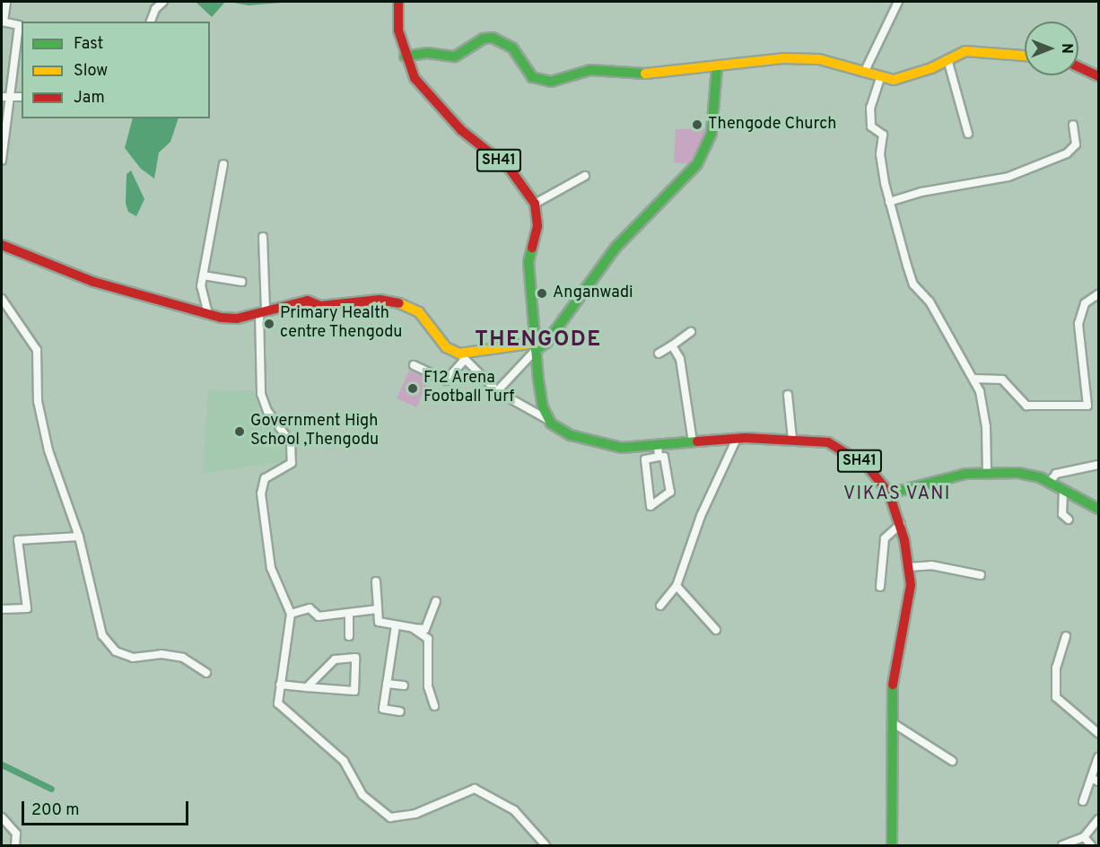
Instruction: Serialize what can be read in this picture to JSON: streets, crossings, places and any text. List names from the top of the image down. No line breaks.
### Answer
{"streets":{"main road":["SH41"]},"districts":["THENGODE","VIKAS VANI"],"places":["Thengode Church","Anganwadi","Primary Health centre Thengodu","F12 Arena Football Turf","Government High School ,Thengodu"],"legend":["Fast","Slow","Jam"],"scale_bar":"200 m","north":"right"}
